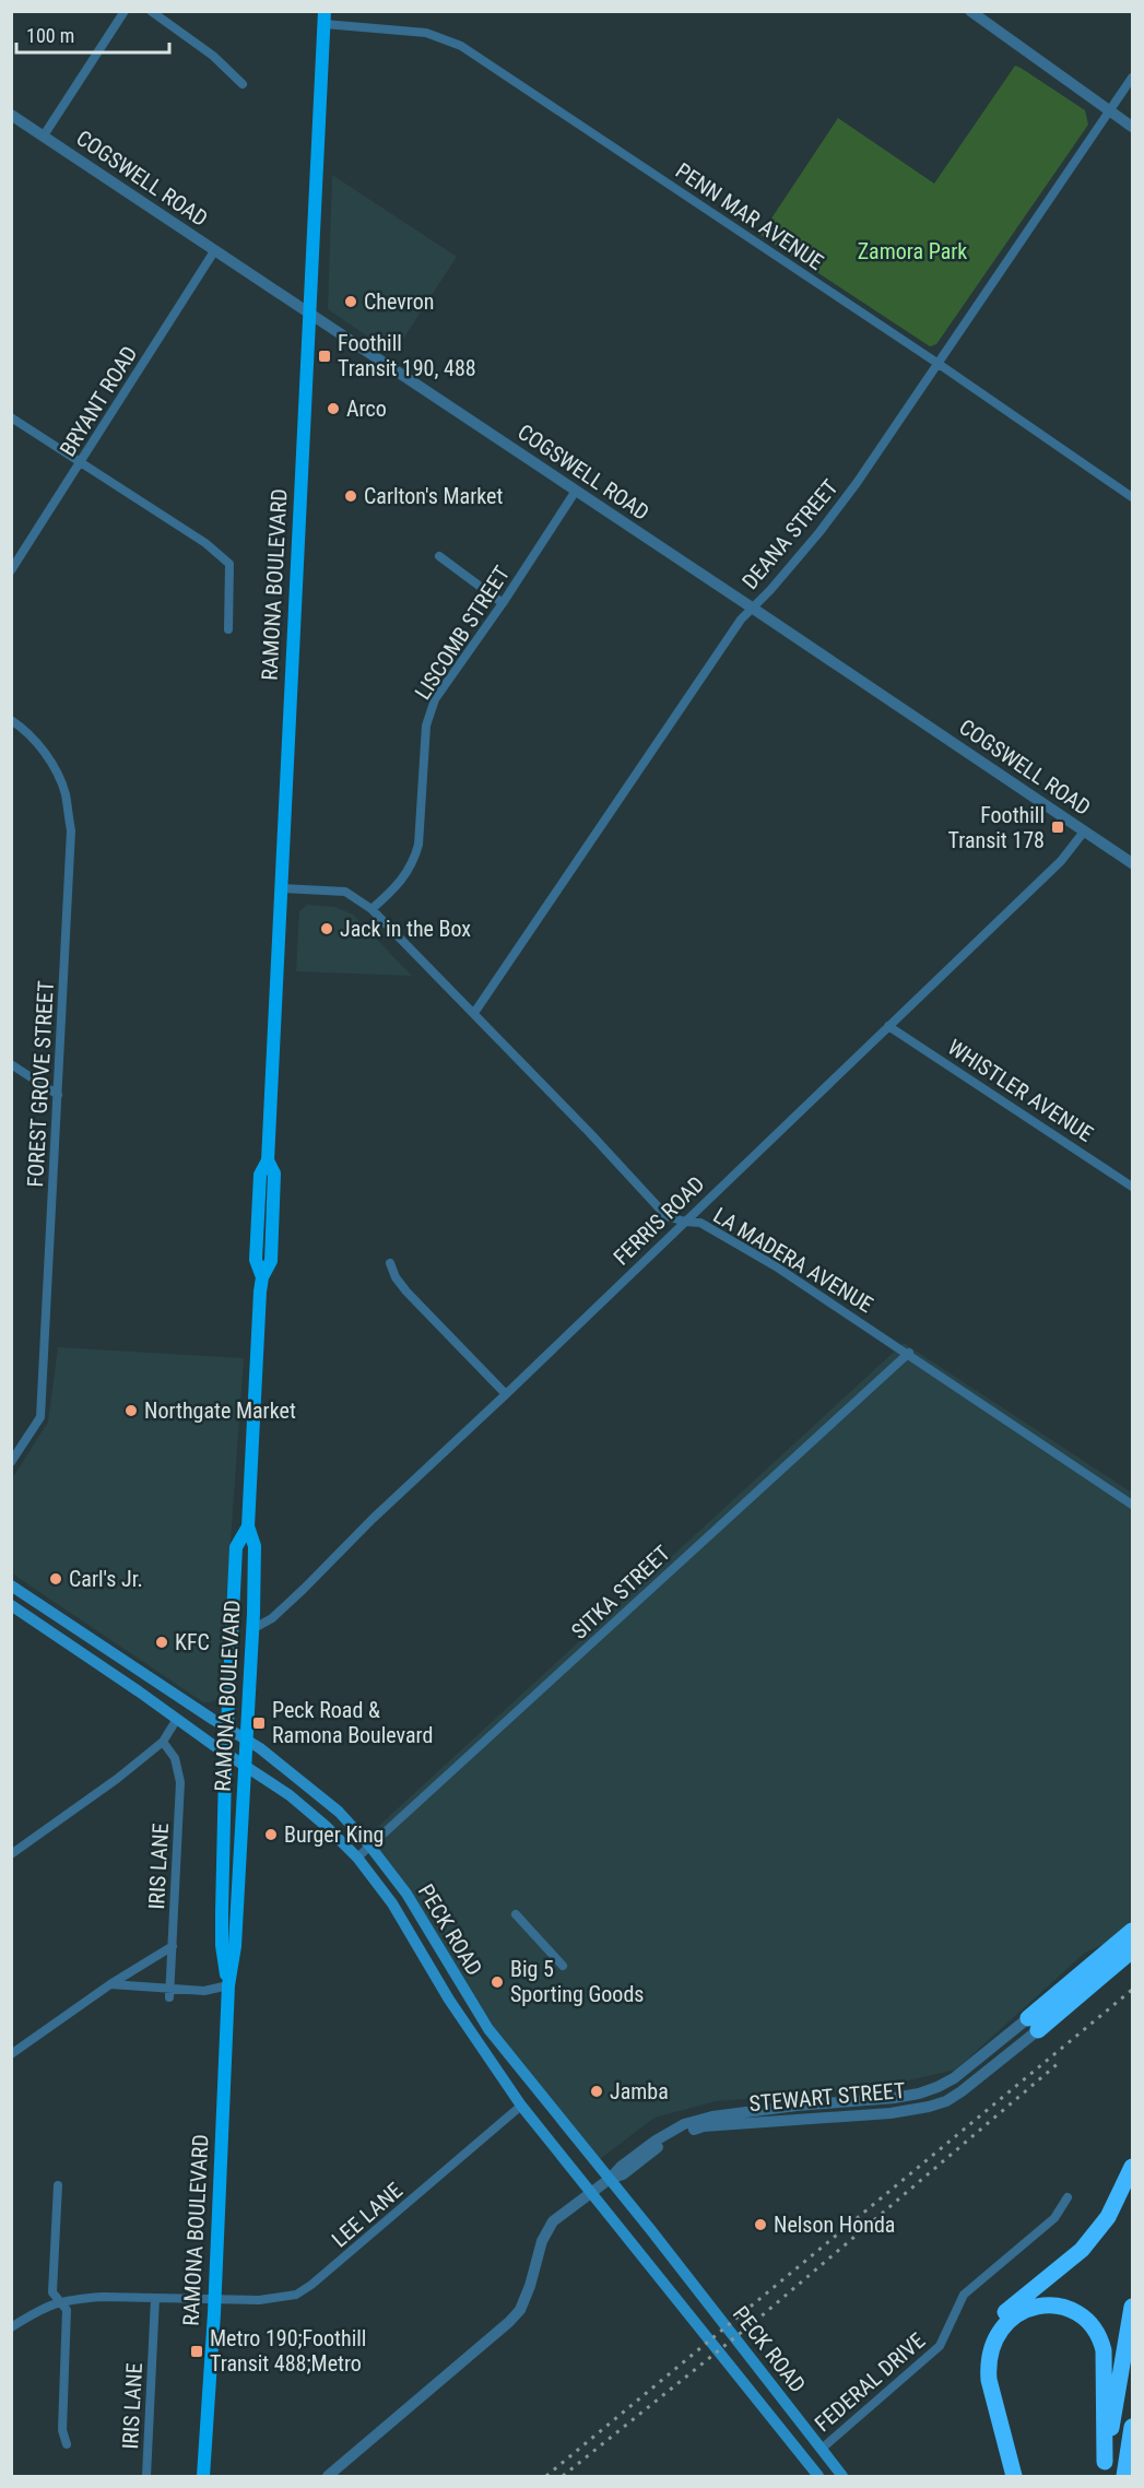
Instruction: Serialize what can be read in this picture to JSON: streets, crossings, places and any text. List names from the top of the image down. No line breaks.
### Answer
{"streets":{"main road":["RAMONA BOULEVARD","PECK ROAD"],"street":["COGSWELL ROAD","PENN MAR AVENUE","BRYANT ROAD","DEANA STREET","LISCOMB STREET","FOREST GROVE STREET","WHISTLER AVENUE","FERRIS ROAD","LA MADERA AVENUE","SITKA STREET","IRIS LANE","STEWART STREET","LEE LANE","FEDERAL DRIVE"]},"crossings":[["COGSWELL ROAD","BRYANT ROAD"],["COGSWELL ROAD","DEANA STREET"],["COGSWELL ROAD","RAMONA BOULEVARD"],["COGSWELL ROAD","LISCOMB STREET"],["COGSWELL ROAD","FERRIS ROAD"],["PENN MAR AVENUE","DEANA STREET"],["PENN MAR AVENUE","RAMONA BOULEVARD"],["DEANA STREET","LA MADERA AVENUE"],["RAMONA BOULEVARD","FERRIS ROAD"],["RAMONA BOULEVARD","LA MADERA AVENUE"],["RAMONA BOULEVARD","PECK ROAD"],["RAMONA BOULEVARD","LEE LANE"],["LISCOMB STREET","LA MADERA AVENUE"],["WHISTLER AVENUE","FERRIS ROAD"],["FERRIS ROAD","LA MADERA AVENUE"],["LA MADERA AVENUE","SITKA STREET"],["SITKA STREET","PECK ROAD"],["IRIS LANE","LEE LANE"],["PECK ROAD","STEWART STREET"],["PECK ROAD","LEE LANE"],["PECK ROAD","FEDERAL DRIVE"]],"parks":["Zamora Park"],"places":{"other":["Chevron","Arco","Carlton's Market","Jack in the Box","Northgate Market","Carl's Jr.","KFC","Burger King","Big 5 Sporting Goods","Jamba","Nelson Honda"],"transit":["Foothill Transit 190, 488","Foothill Transit 178","Peck Road & Ramona Boulevard","Metro 190;Foothill Transit 488;Metro"]},"scale_bar":"100 m"}
